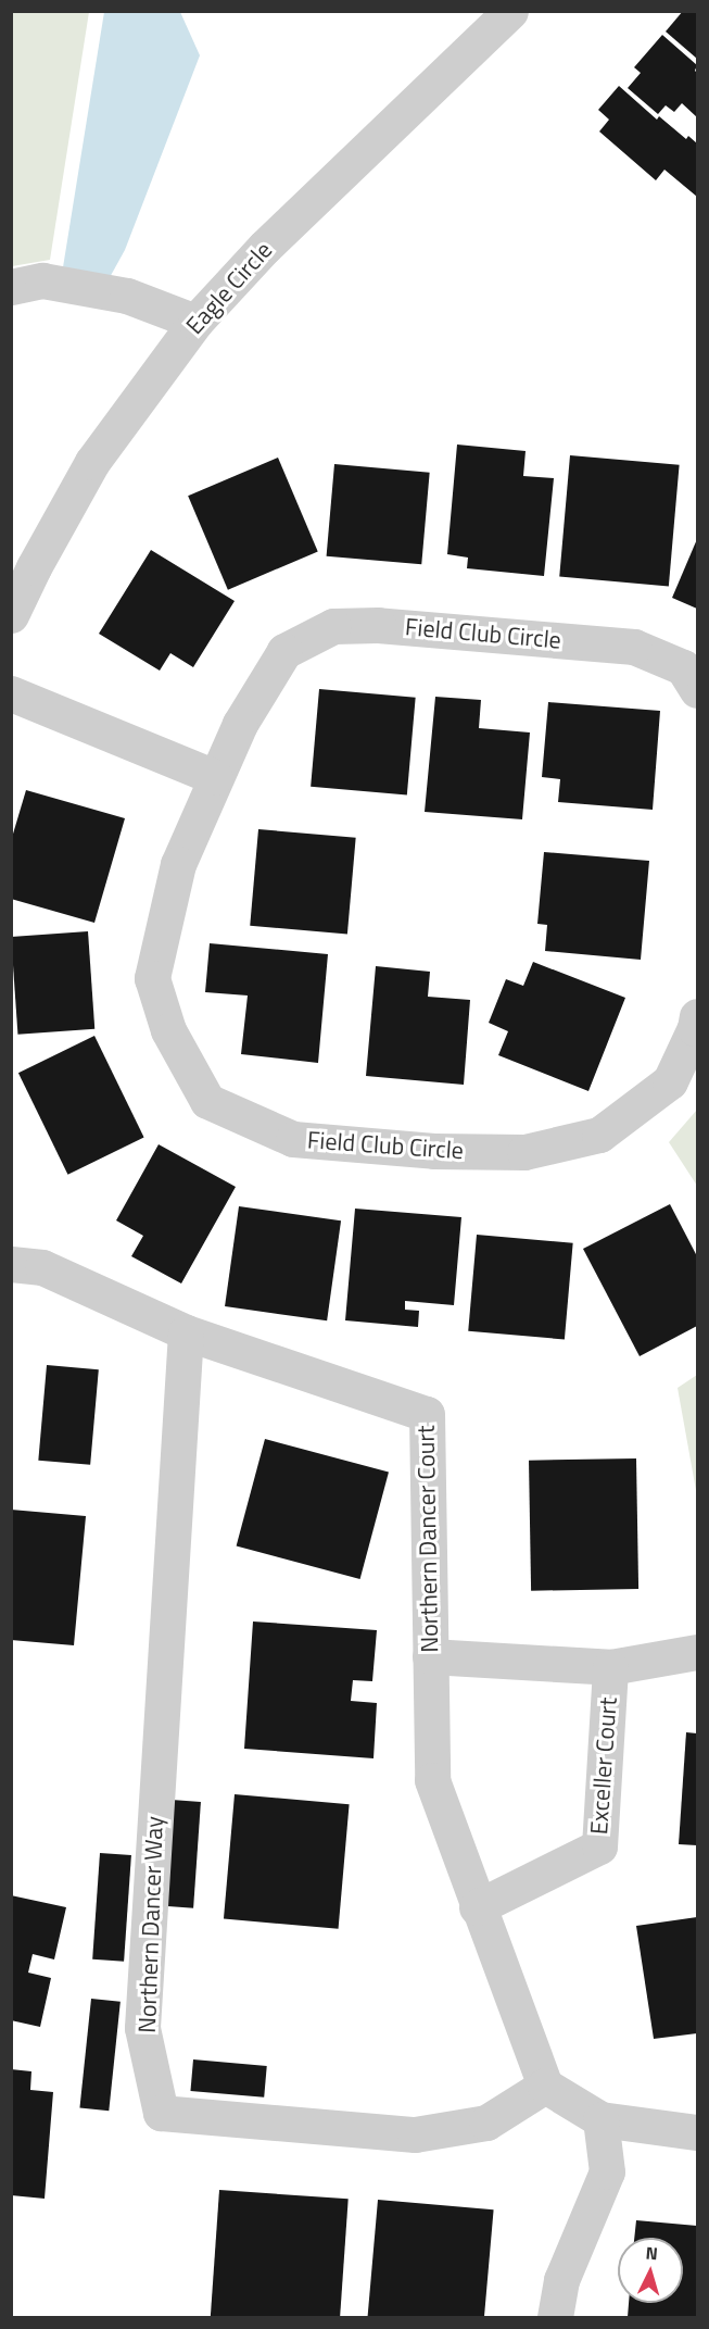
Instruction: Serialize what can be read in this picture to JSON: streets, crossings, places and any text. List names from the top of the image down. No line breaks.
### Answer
{"streets":{"street":["Eagle Circle","Field Club Circle","Northern Dancer Court","Exceller Court","Northern Dancer Way"]},"crossings":[["Northern Dancer Court","Exceller Court"],["Northern Dancer Court","Northern Dancer Way"]],"north":"top"}
